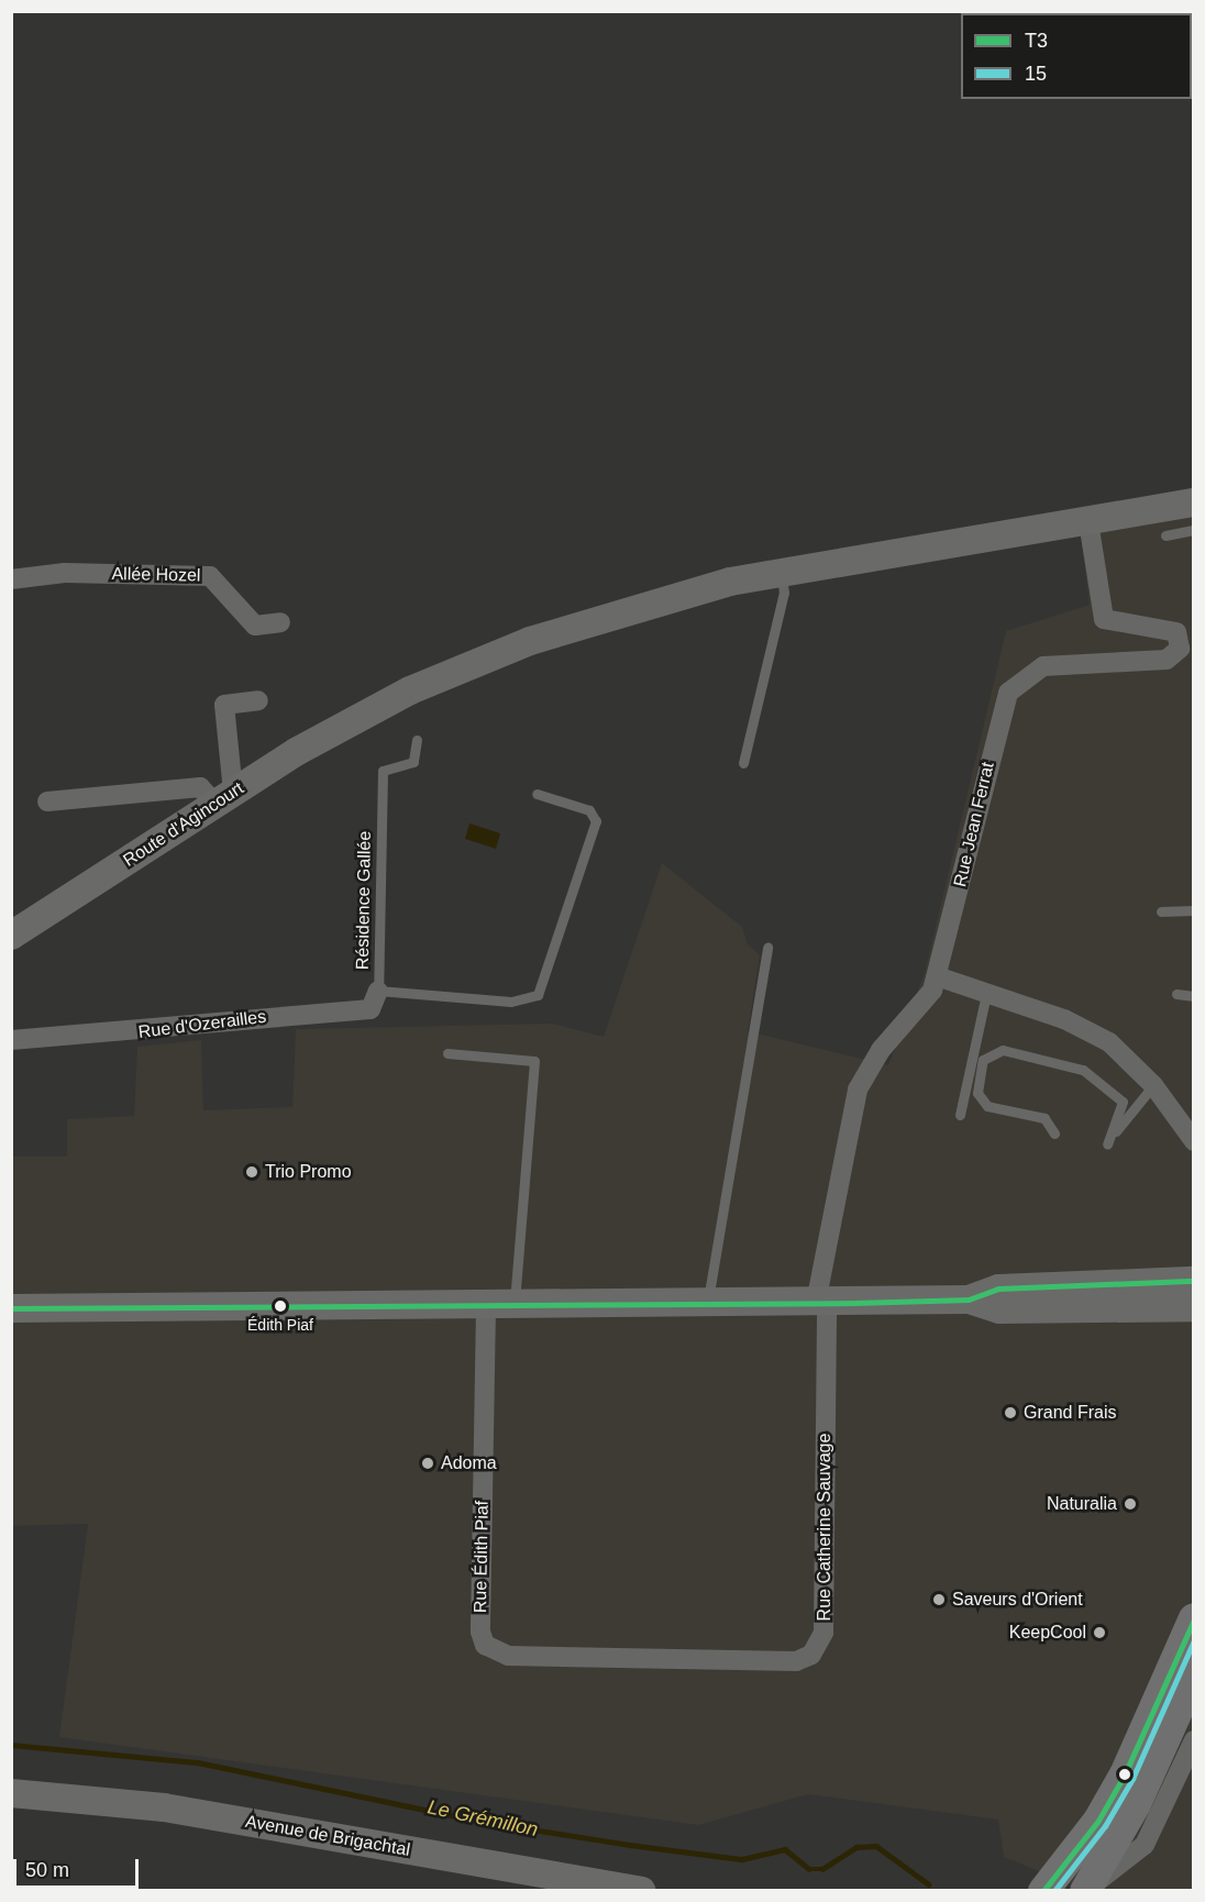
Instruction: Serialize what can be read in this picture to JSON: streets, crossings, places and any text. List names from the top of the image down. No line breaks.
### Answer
{"streets":{"street":["Allée Hozel","Route d'Agincourt","Rue Jean Ferrat","Rue d'Ozerailles","Rue Catherine Sauvage","Rue Édith Piaf","Avenue de Brigachtal"],"lane":["Résidence Gallée"]},"crossings":[["Route d'Agincourt","Rue Jean Ferrat"],["Rue Jean Ferrat","Rue Catherine Sauvage"],["Résidence Gallée","Rue d'Ozerailles"],["Rue Catherine Sauvage","Rue Édith Piaf"]],"water":["Le Grémillon"],"places":["Trio Promo","Édith Piaf","Grand Frais","Adoma","Naturalia","Saveurs d'Orient","KeepCool"],"lines":["transit line T3","transit line 15"],"legend":["T3","15"],"scale_bar":"50 m"}
